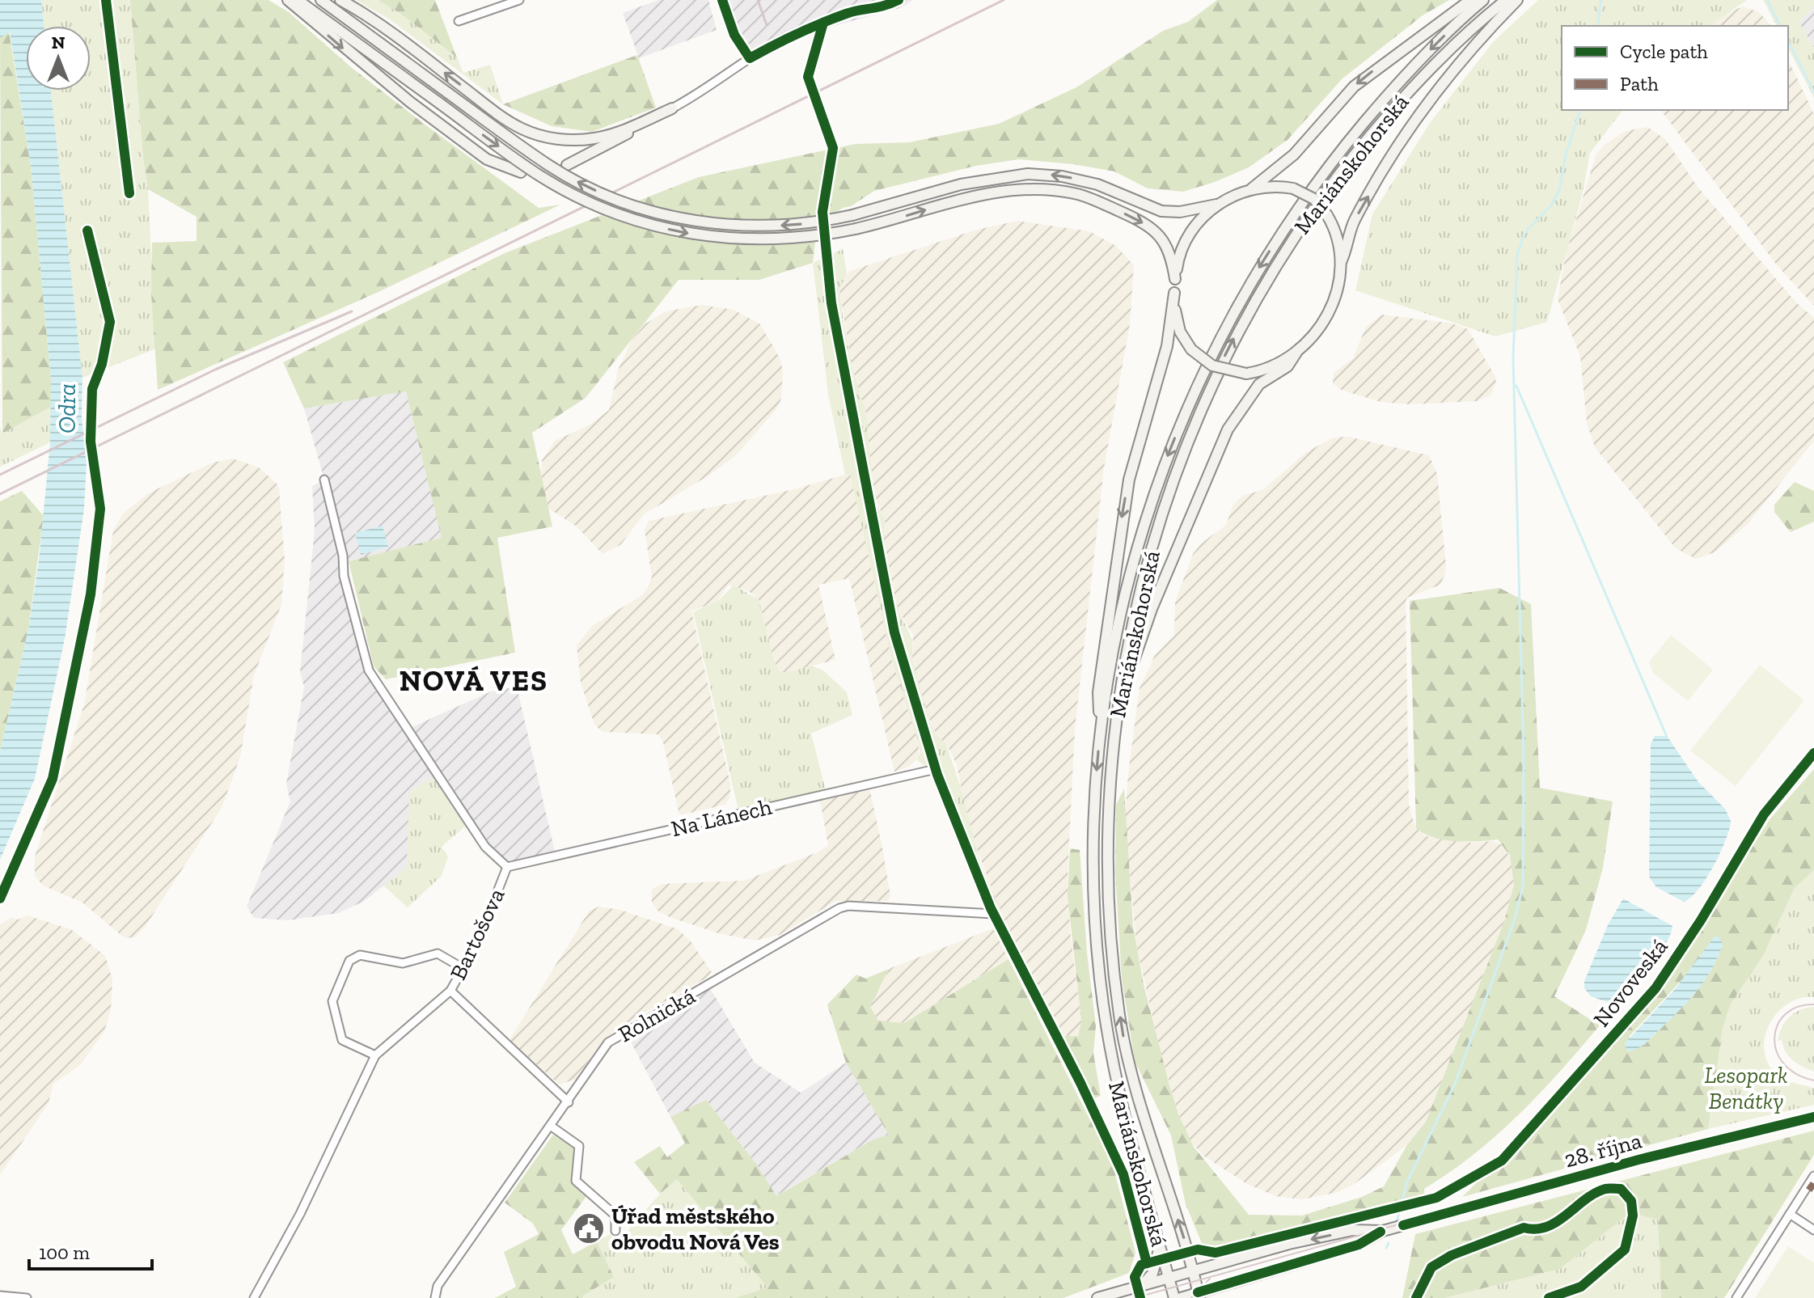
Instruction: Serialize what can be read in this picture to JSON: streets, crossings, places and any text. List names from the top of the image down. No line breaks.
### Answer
{"streets":{"main road":["Mariánskohorská","28. října"],"street":["Na Lánech","Bartošova","Novoveská","Rolnická"]},"crossings":[["Mariánskohorská","28. října"],["Na Lánech","Bartošova"]],"districts":["NOVÁ VES"],"water":["Odra"],"parks":["Lesopark Benátky"],"places":{"public building":["Úřad městského obvodu Nová Ves"]},"legend":["Cycle path","Path"],"scale_bar":"100 m","north":"top"}
